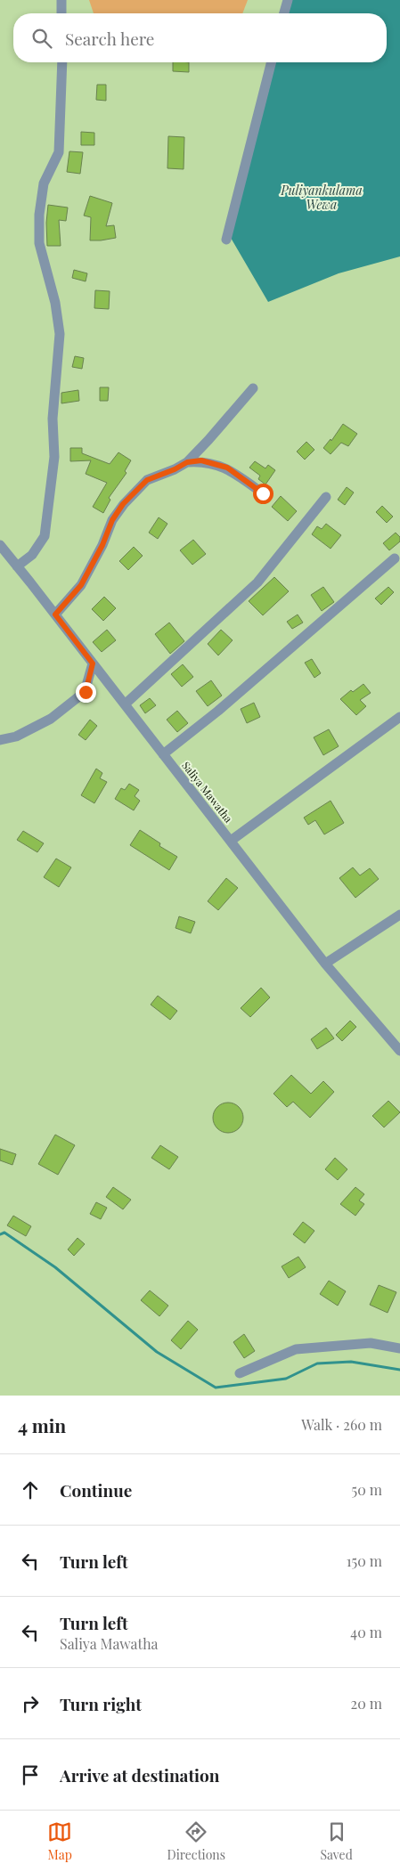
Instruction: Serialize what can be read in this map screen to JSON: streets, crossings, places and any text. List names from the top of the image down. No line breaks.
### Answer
{"streets":{"street":["Saliya Mawatha"]},"water":["Puliyankulama Wewa"],"page":{"search":"Search here","heading":["4 min","Walk · 260 m"],"list":[["Continue","50 m"],["Turn left","150 m"],["Turn left","Saliya Mawatha","40 m"],["Turn right","20 m"],"Arrive at destination"],"nav":["Map","Directions","Saved"]}}
